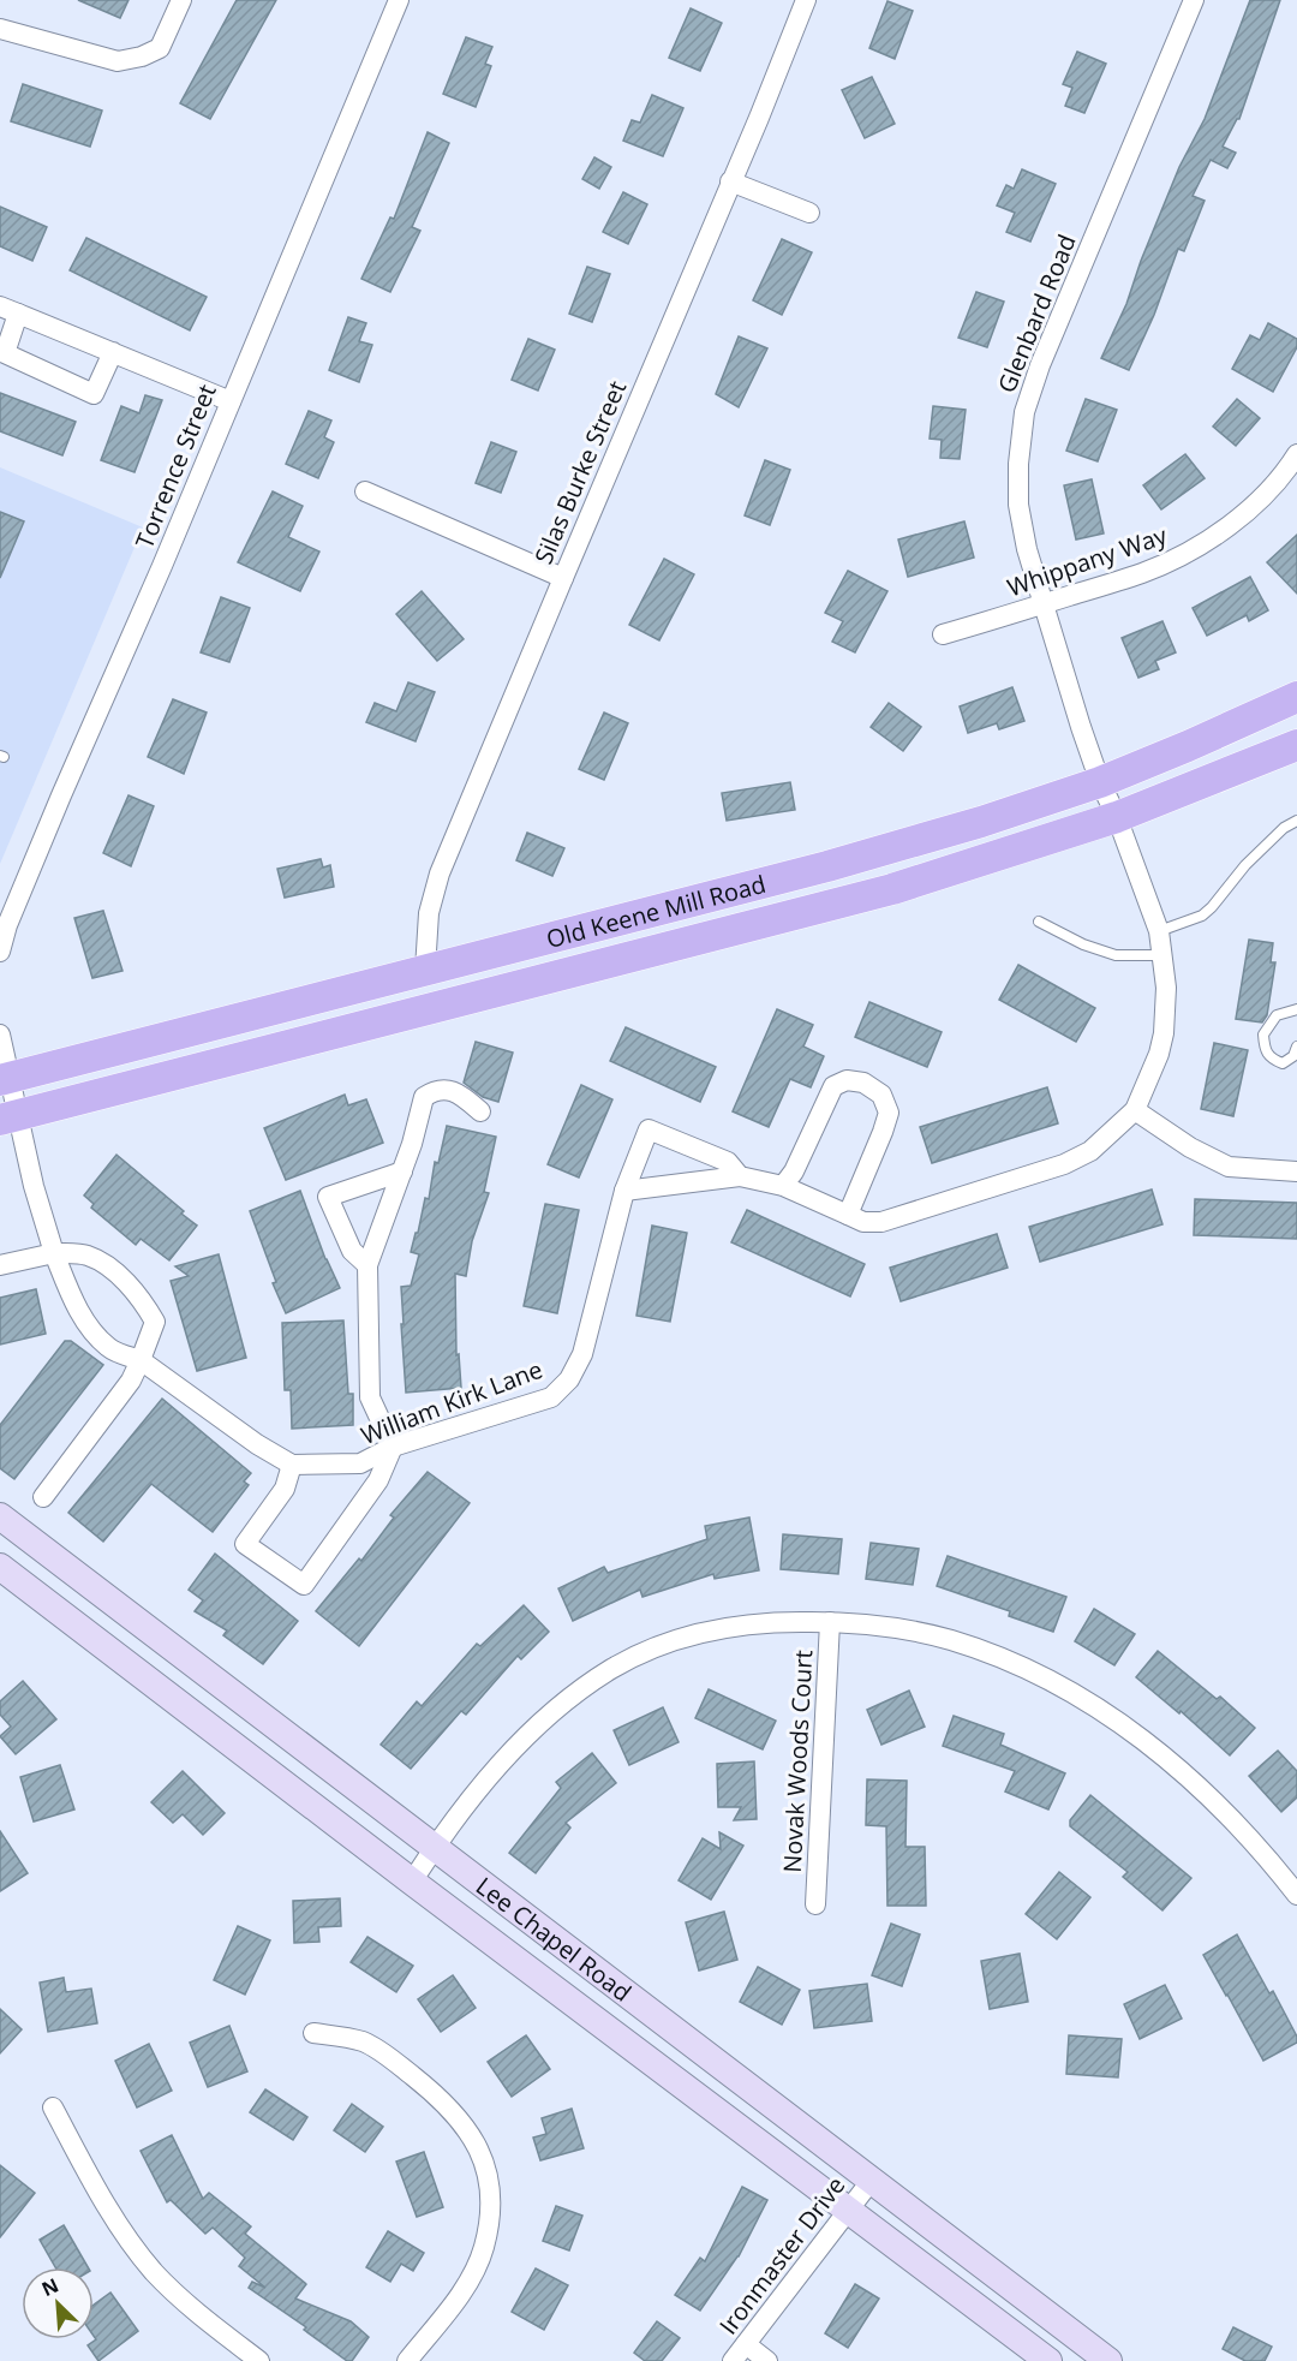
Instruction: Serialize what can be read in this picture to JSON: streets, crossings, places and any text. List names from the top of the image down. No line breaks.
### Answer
{"streets":{"main road":["Old Keene Mill Road","Lee Chapel Road"],"street":["Glenbard Road","Torrence Street","Silas Burke Street","Whippany Way","William Kirk Lane","Novak Woods Court","Ironmaster Drive"]},"crossings":[["Glenbard Road","Whippany Way"],["Glenbard Road","Old Keene Mill Road"],["Glenbard Road","William Kirk Lane"],["Silas Burke Street","Old Keene Mill Road"],["Lee Chapel Road","Ironmaster Drive"]],"north":"top left"}
